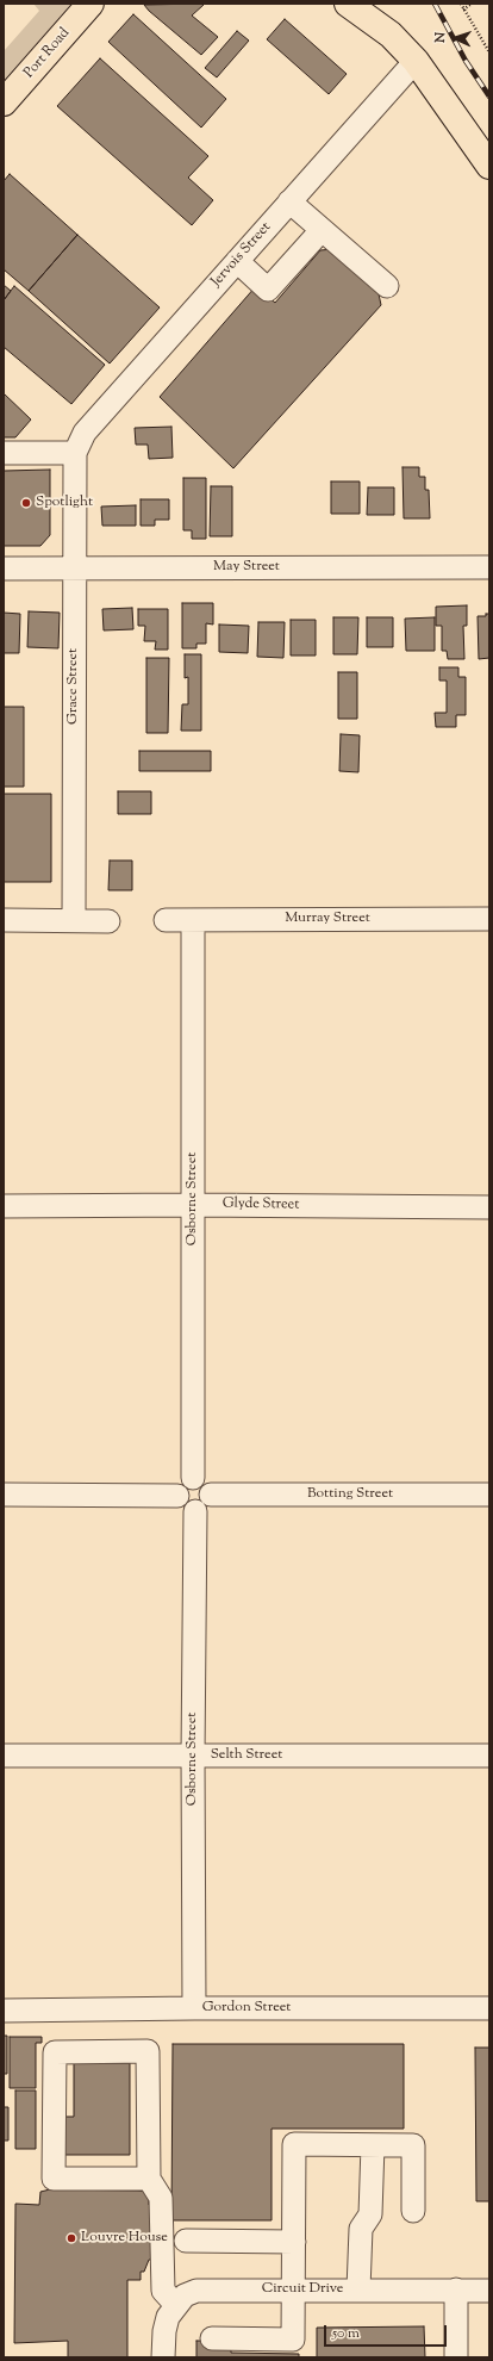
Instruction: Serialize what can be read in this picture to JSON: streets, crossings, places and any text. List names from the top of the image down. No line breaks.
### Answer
{"streets":{"main road":["Port Road"],"street":["Jervois Street","May Street","Grace Street","Murray Street","Osborne Street","Glyde Street","Botting Street","Selth Street","Gordon Street","Circuit Drive"]},"crossings":[["Jervois Street","Grace Street"],["May Street","Grace Street"],["Murray Street","Osborne Street"],["Osborne Street","Glyde Street"],["Osborne Street","Botting Street"],["Osborne Street","Selth Street"],["Osborne Street","Gordon Street"]],"places":["Spotlight","Louvre House"],"scale_bar":"50 m","north":"left"}
